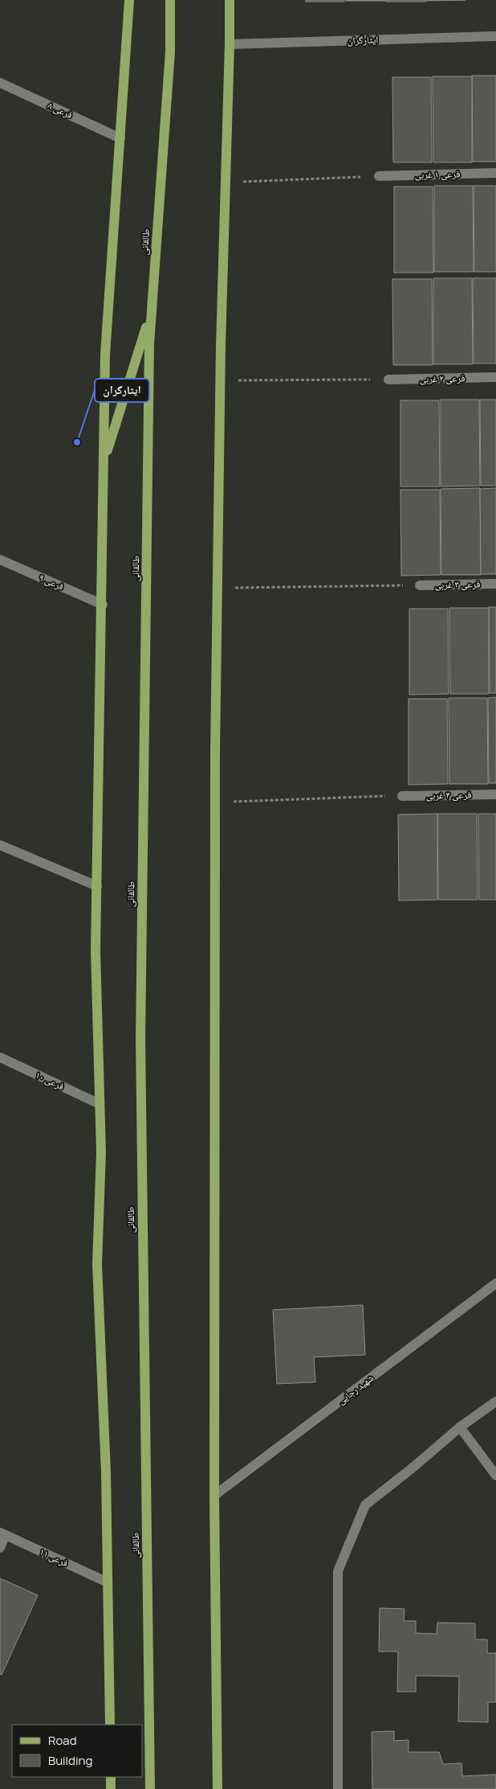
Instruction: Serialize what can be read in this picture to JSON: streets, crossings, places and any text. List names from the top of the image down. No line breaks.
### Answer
{"streets":{"main road":["طالقانی"],"street":["ایثارگران","فرعی ۸","فرعی ۱ غربی","فرعی ۲ غربی","فرعی ۹","فرعی ۳ غربی","فرعی ۴ غربی","فرعی ۱۰","شهید رجایی","فرعی ۱۱"]},"places":["ایثارگران"],"legend":["Road","Building"]}
